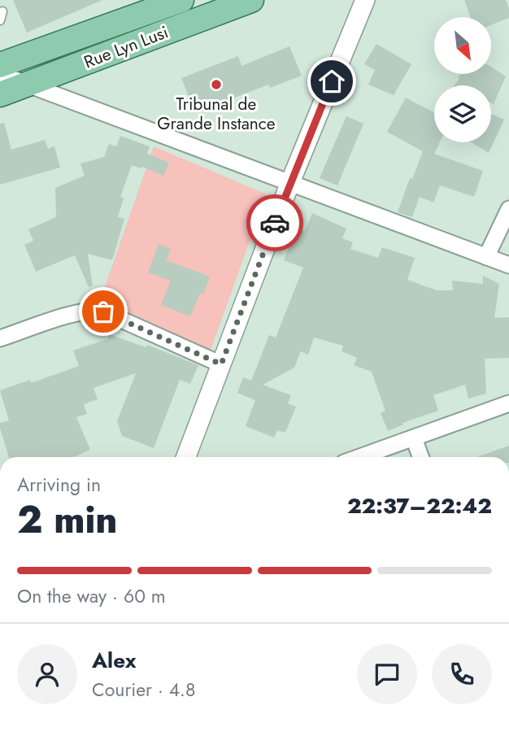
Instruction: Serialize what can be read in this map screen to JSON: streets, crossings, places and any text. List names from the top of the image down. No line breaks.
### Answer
{"streets":{"main road":["Rue Lyn Lusi"]},"places":["Tribunal de Grande Instance"],"north":"bottom right","page":{"heading":["2 min","Arriving in","22:37–22:42"],"panel":["Alex","Courier · 4.8"],"bar":"On the way · 60 m"}}
